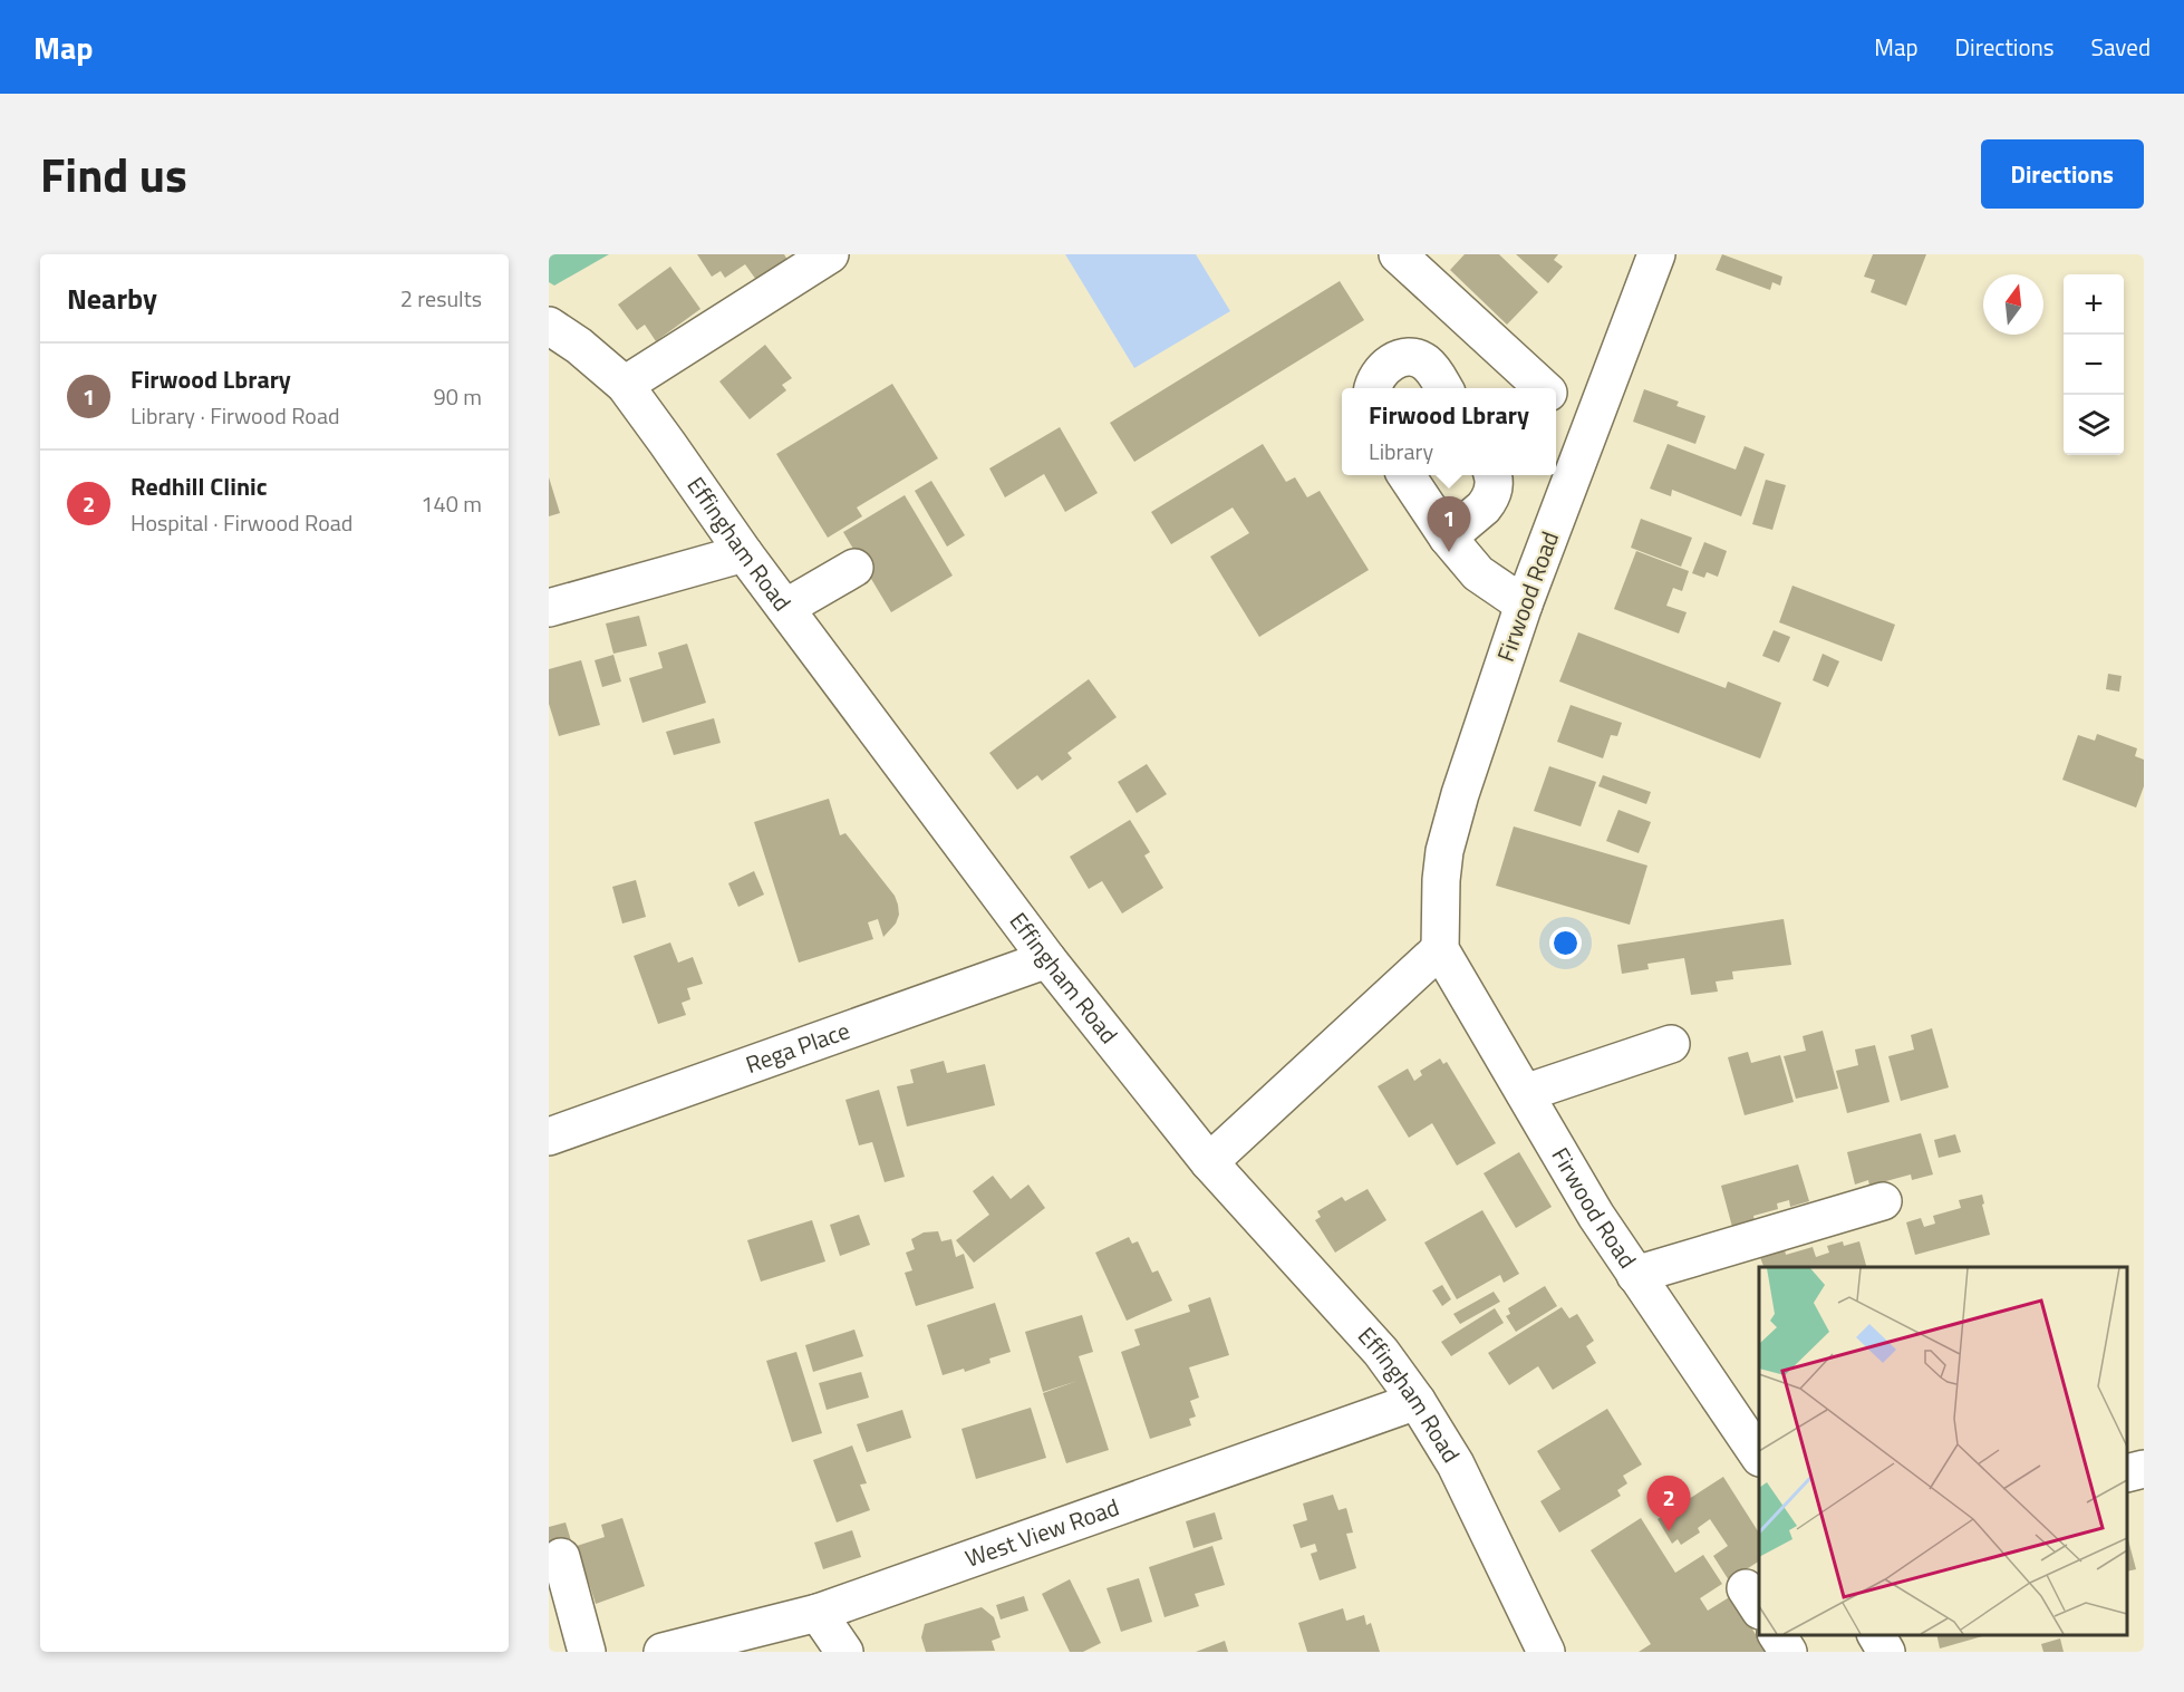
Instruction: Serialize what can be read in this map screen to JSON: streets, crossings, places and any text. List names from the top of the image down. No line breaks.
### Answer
{"streets":{"street":["Effingham Road","Firwood Road","Rega Place","West View Road"]},"crossings":[["Effingham Road","Rega Place"],["Effingham Road","West View Road"]],"north":"top","page":{"header":"Map","nav":["Map","Directions","Saved"],"title":"Find us","buttons":"Directions","heading":["Nearby","2 results"],"map_buttons":["+","−"],"list":[{"mark":"1","name":"Firwood Lbrary","note":"Library · Firwood Road","value":"90 m"},{"mark":"2","name":"Redhill Clinic","note":"Hospital · Firwood Road","value":"140 m"}],"popup":["Firwood Lbrary","Library"],"pins":["1","2"]}}
